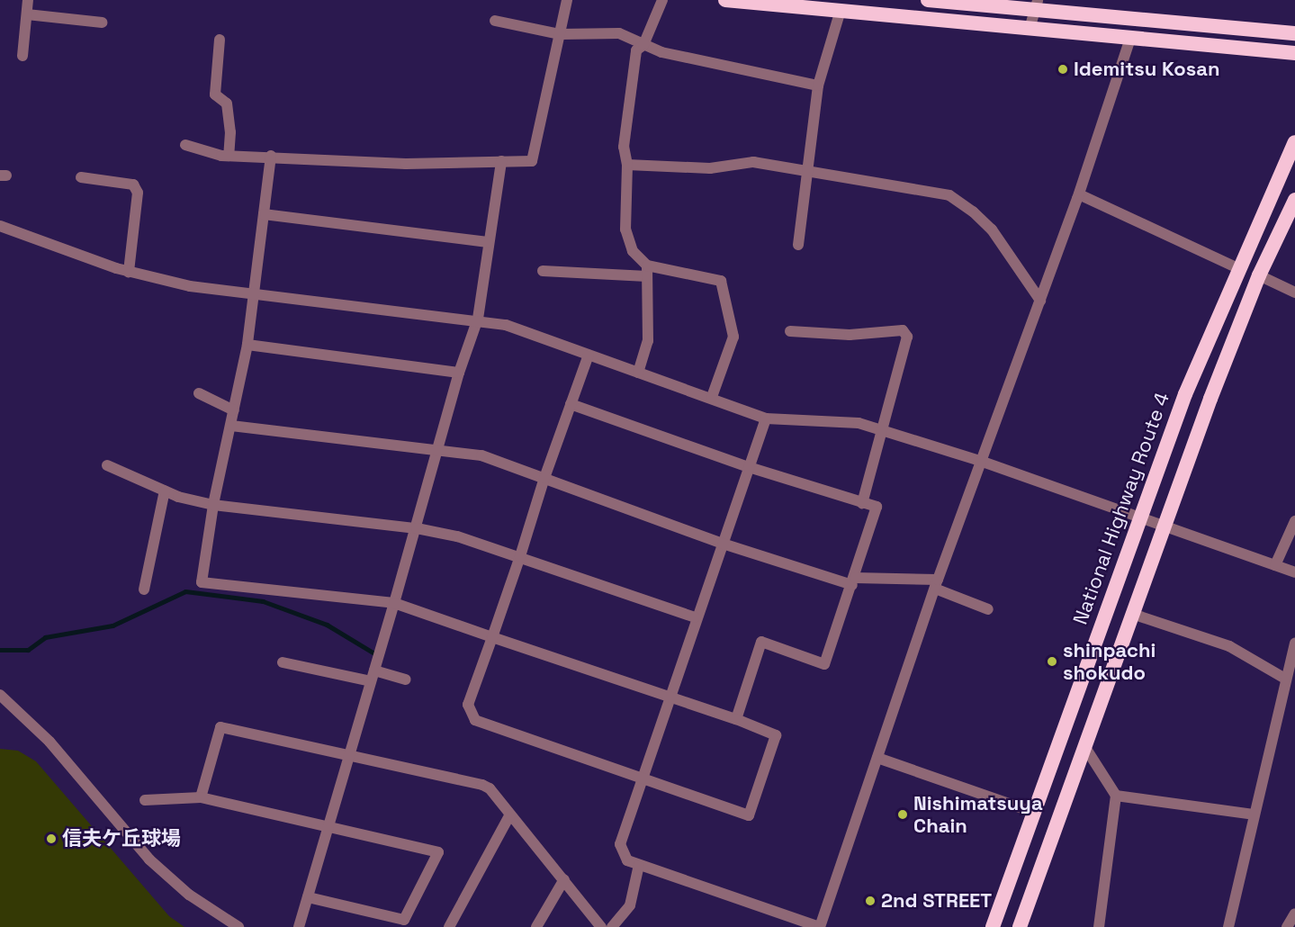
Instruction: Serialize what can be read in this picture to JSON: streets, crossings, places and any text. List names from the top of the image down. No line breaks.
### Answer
{"streets":{"highway":["National Highway Route 4"]},"places":["Idemitsu Kosan","shinpachi shokudo","Nishimatsuya Chain","信夫ケ丘球場","2nd STREET"]}
